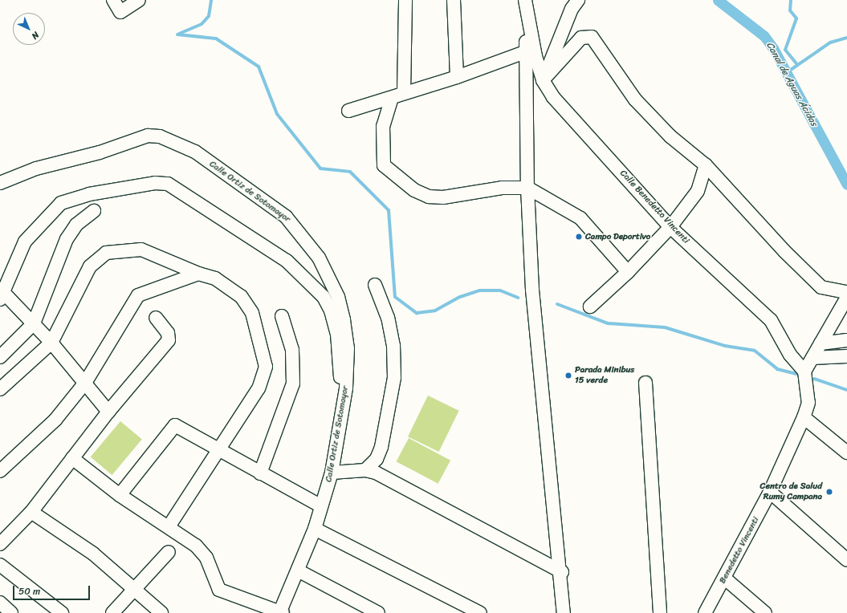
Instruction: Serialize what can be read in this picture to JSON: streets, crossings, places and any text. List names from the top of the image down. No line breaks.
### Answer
{"streets":{"street":["Calle Ortiz de Sotomayor","Calle Benedetto Vincenti","Benedetto Vincenti"]},"water":["Canal de Aguas Ácidas"],"places":["Campo Deportivo","Parada Minibus 15 verde","Centro de Salud Rumy Campana"],"scale_bar":"50 m","north":"bottom right"}
